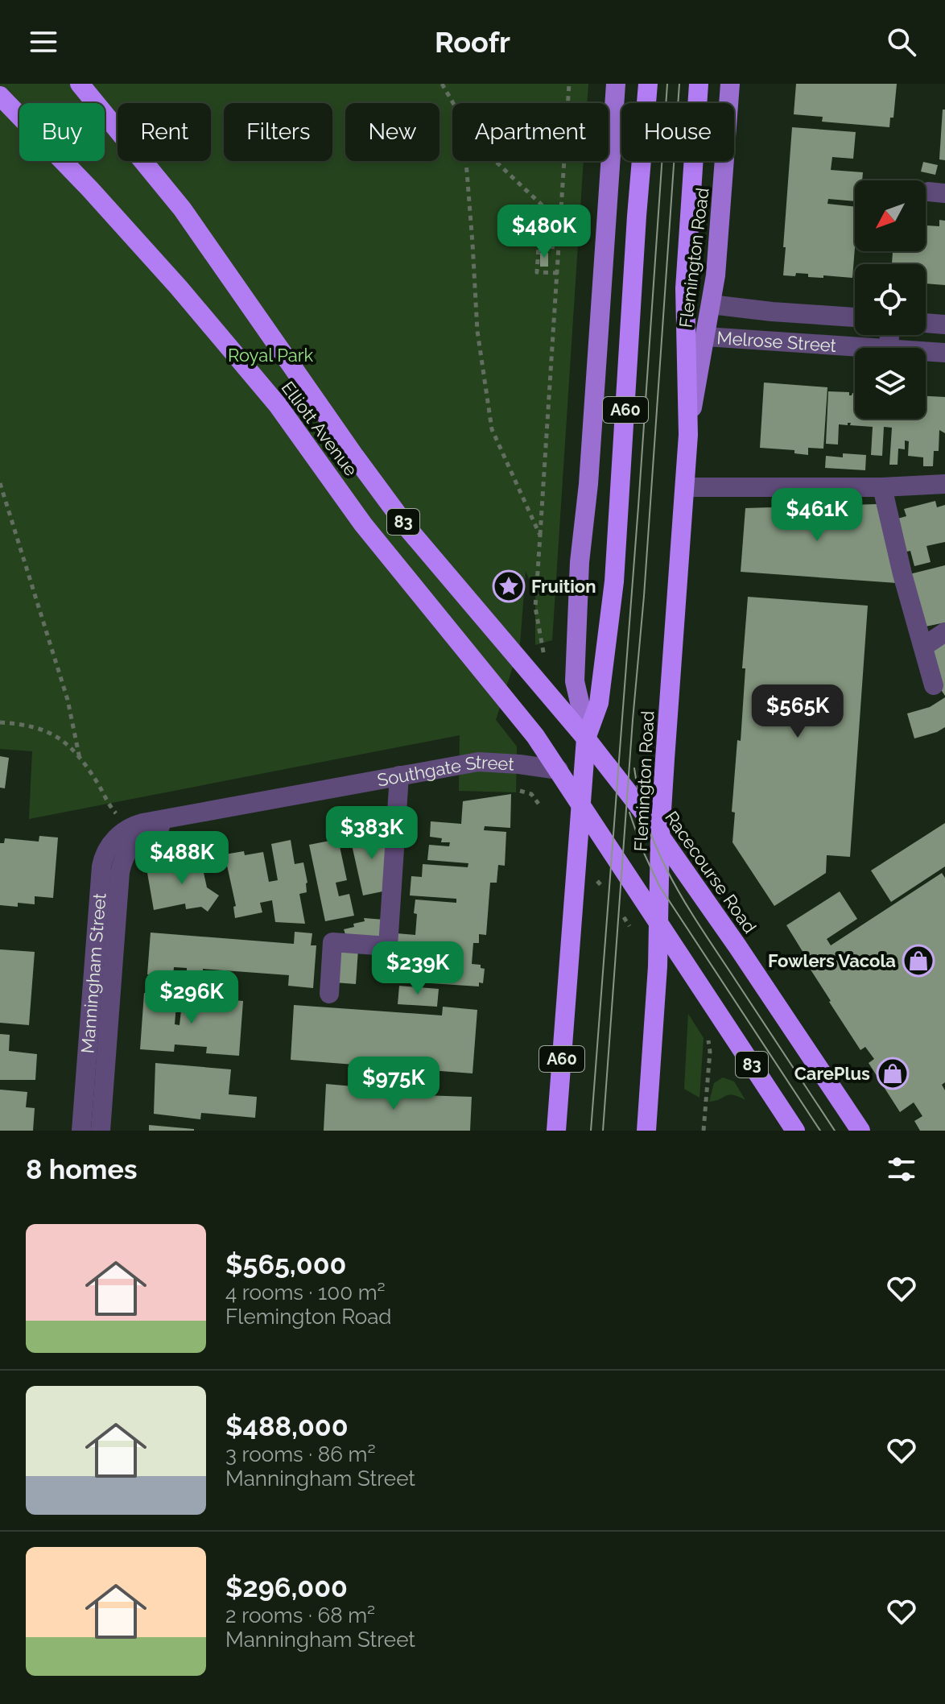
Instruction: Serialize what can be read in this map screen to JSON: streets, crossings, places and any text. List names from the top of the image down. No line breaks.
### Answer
{"streets":{"highway":["Flemington Road","A60","Elliott Avenue","83","Racecourse Road"],"street":["Melrose Street","Southgate Street","Manningham Street"]},"crossings":[["Flemington Road","Melrose Street"],["Flemington Road","83"],["Flemington Road","Racecourse Road"],["A60","Elliott Avenue"],["A60","83"],["A60","Racecourse Road"],["Elliott Avenue","83"],["Elliott Avenue","Southgate Street"],["Elliott Avenue","Racecourse Road"],["Southgate Street","Manningham Street"]],"parks":["Royal Park"],"places":{"place":["Fruition"],"shop":["Fowlers Vacola","CarePlus"]},"north":"bottom left","page":{"header":"Roofr","chip":["Buy","Rent","Filters","New","Apartment","House"],"price":["$480K","$461K","$565K","$383K","$488K","$239K","$296K","$975K"],"heading":"8 homes","list":[{"name":"$565,000","note":"4 rooms · 100 m² · Flemington Road"},{"name":"$488,000","note":"3 rooms · 86 m² · Manningham Street"},{"name":"$296,000","note":"2 rooms · 68 m² · Manningham Street"}]}}
